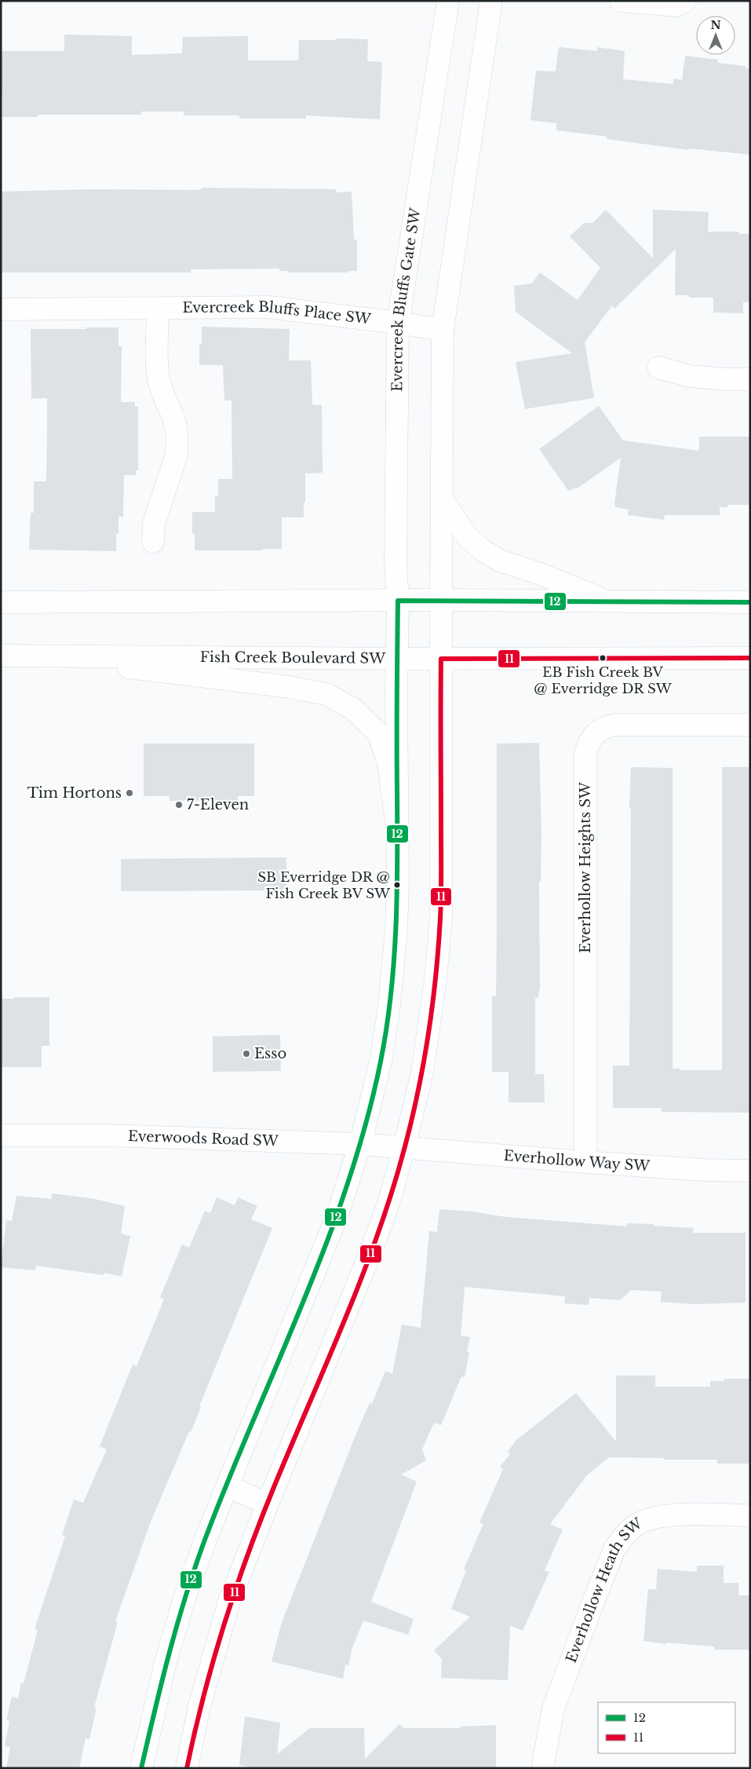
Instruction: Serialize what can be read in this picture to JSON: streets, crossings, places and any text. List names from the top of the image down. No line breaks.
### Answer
{"streets":{"street":["Evercreek Bluffs Gate SW","Evercreek Bluffs Place SW","Fish Creek Boulevard SW","Everhollow Heights SW","Everwoods Road SW","Everhollow Way SW","Everhollow Heath SW"]},"crossings":[["Evercreek Bluffs Gate SW","Evercreek Bluffs Place SW"],["Evercreek Bluffs Gate SW","Fish Creek Boulevard SW"],["Everhollow Heights SW","Everhollow Way SW"],["Everwoods Road SW","Everhollow Way SW"]],"places":["EB Fish Creek BV @ Everridge DR SW","Tim Hortons","7-Eleven","SB Everridge DR @ Fish Creek BV SW","Esso"],"lines":["transit line 12","transit line 11"],"legend":["12","11"],"north":"top"}
